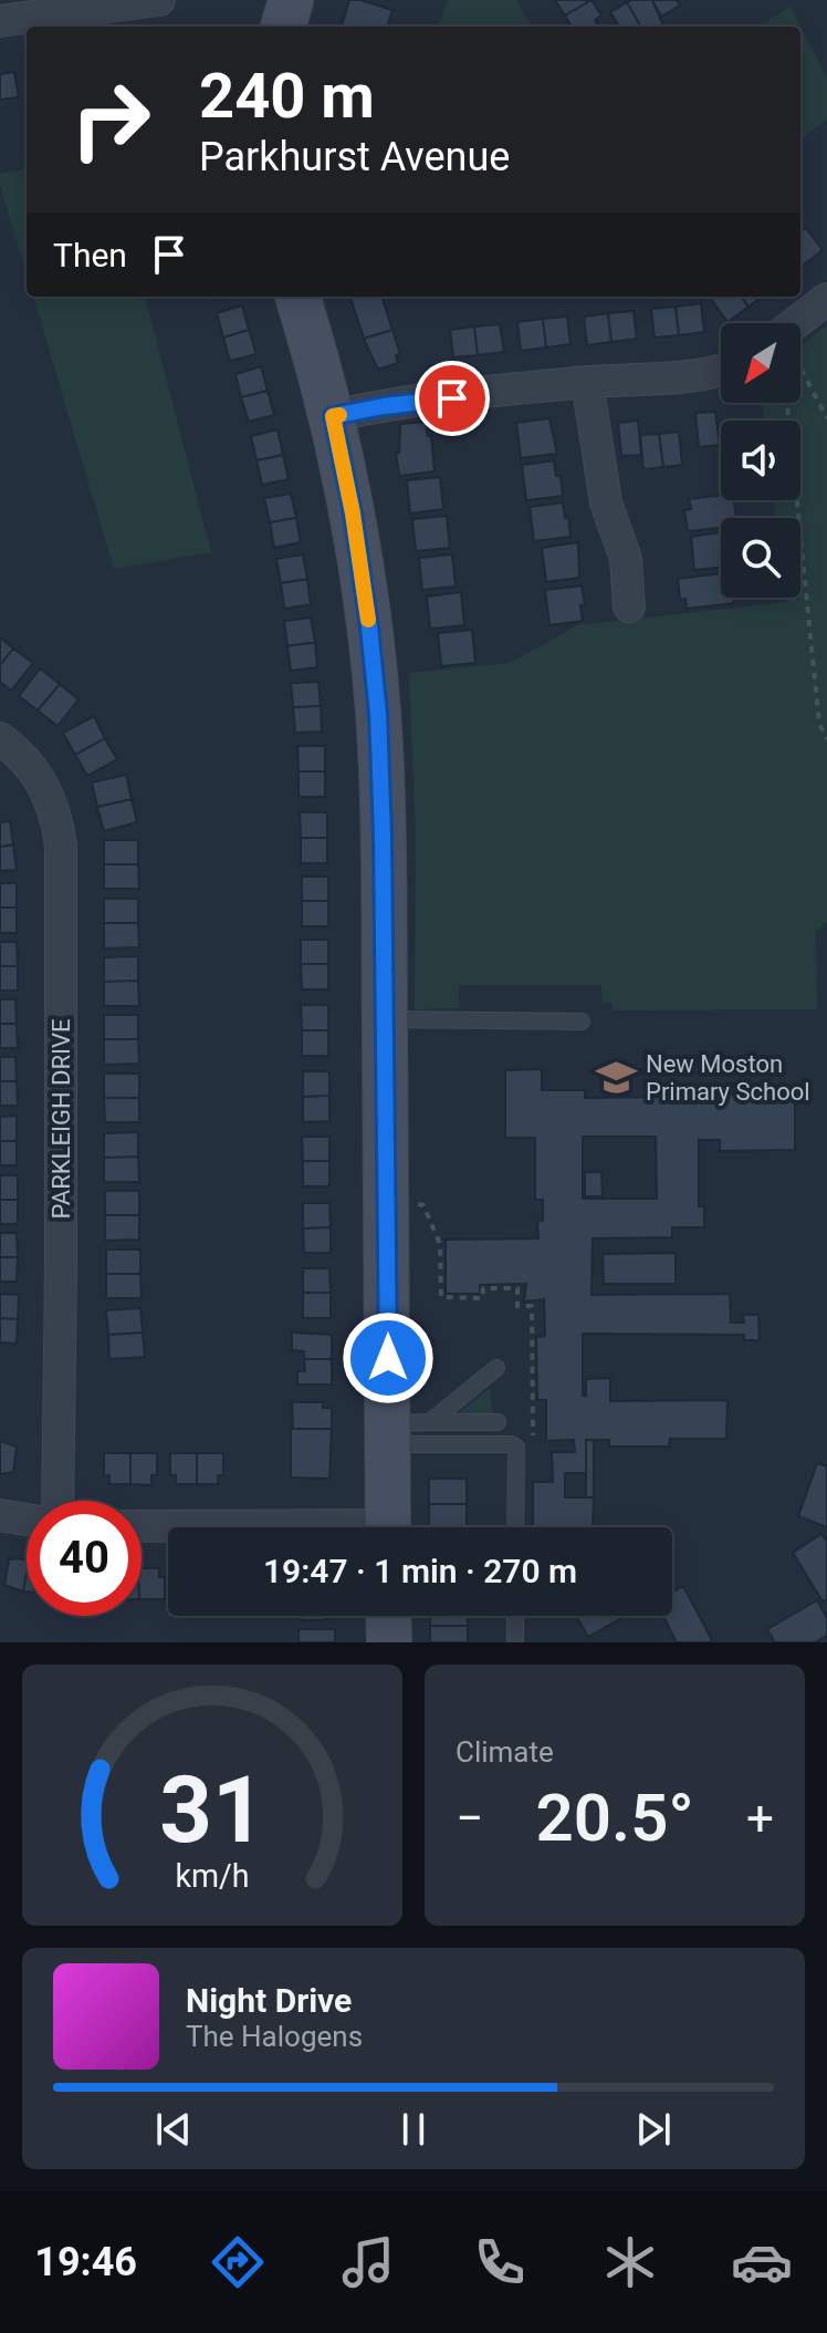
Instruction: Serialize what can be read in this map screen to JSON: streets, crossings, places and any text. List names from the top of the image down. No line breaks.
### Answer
{"streets":{"street":["PARKLEIGH DRIVE"]},"places":{"school or university":["New Moston Primary School"]},"north":"bottom left","page":{"turn":["240 m","Parkhurst Avenue"],"then":"Then","limit":"40","trip":"19:47 · 1 min · 270 m","tile":"Climate","heat":["−","20.5°","+"],"song":["Night Drive","The Halogens"],"tabs":"19:46","gauge":["31","km/h"]}}
